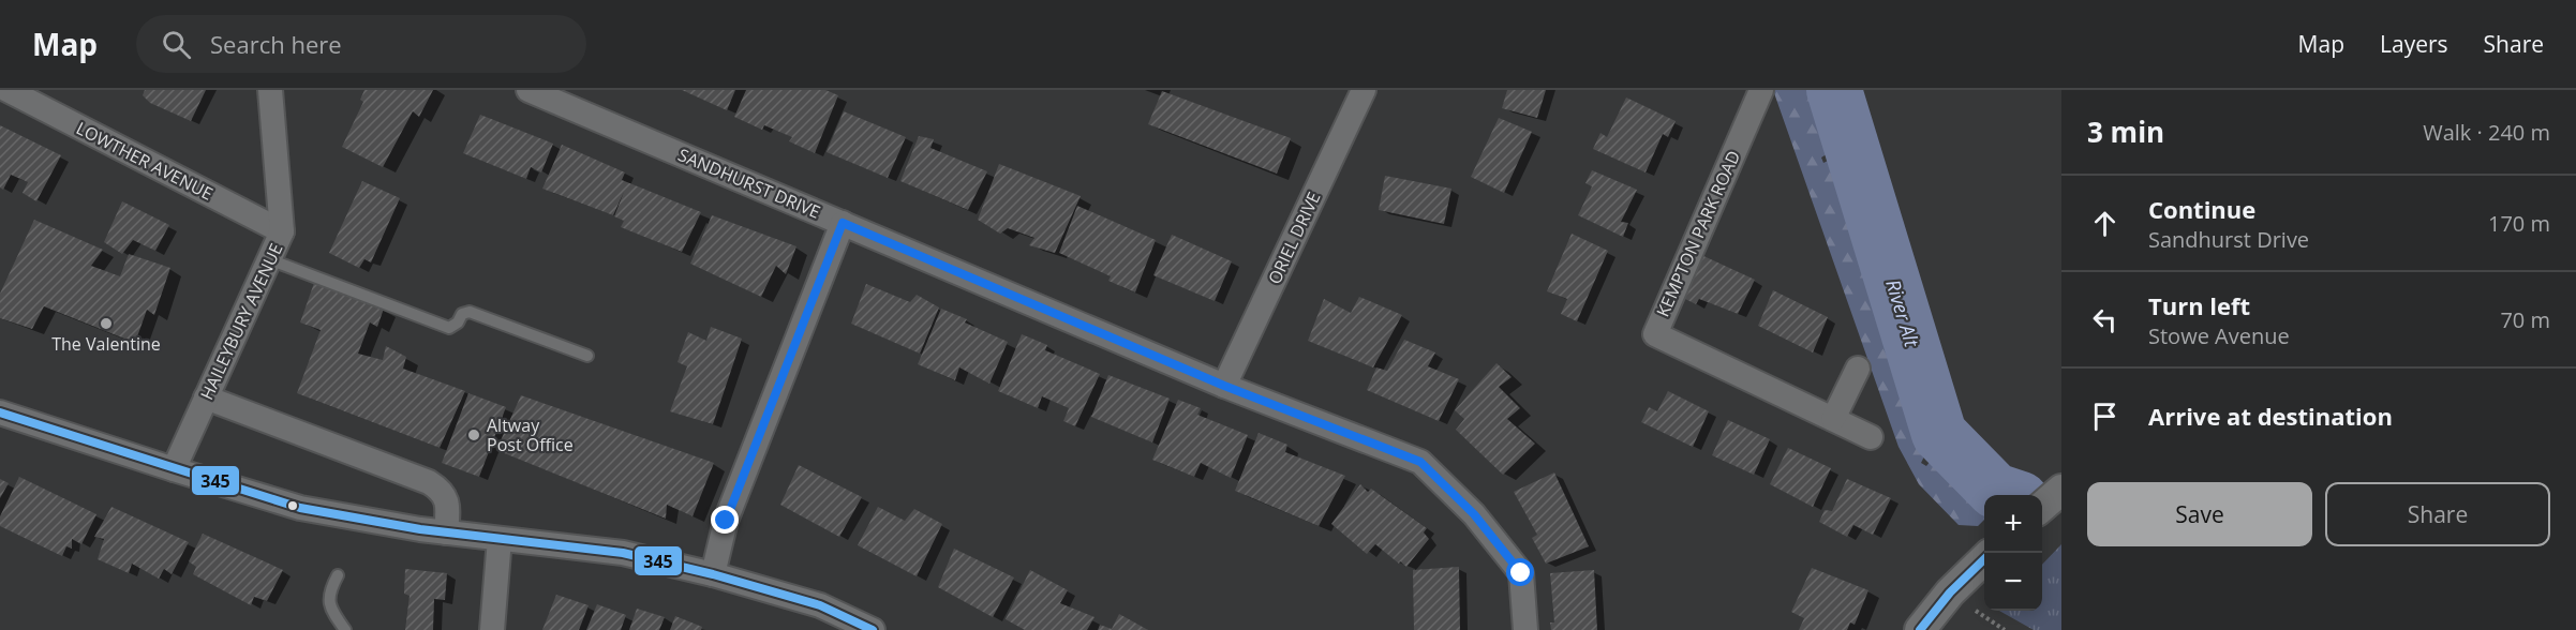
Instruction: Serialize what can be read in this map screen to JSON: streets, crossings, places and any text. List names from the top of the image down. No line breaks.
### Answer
{"streets":{"street":["LOWTHER AVENUE","SANDHURST DRIVE","KEMPTON PARK ROAD","ORIEL DRIVE","HAILEYBURY AVENUE"]},"crossings":[["LOWTHER AVENUE","HAILEYBURY AVENUE"],["SANDHURST DRIVE","ORIEL DRIVE"]],"water":["River Alt"],"places":["The Valentine","Altway Post Office"],"lines":["transit line 345"],"page":{"header":"Map","search":"Search here","nav":["Map","Layers","Share"],"heading":["3 min","Walk · 240 m"],"list":[["Continue","Sandhurst Drive","170 m"],["Turn left","Stowe Avenue","70 m"],"Arrive at destination"],"buttons":["Save","Share"],"map_buttons":["+","−"]}}
